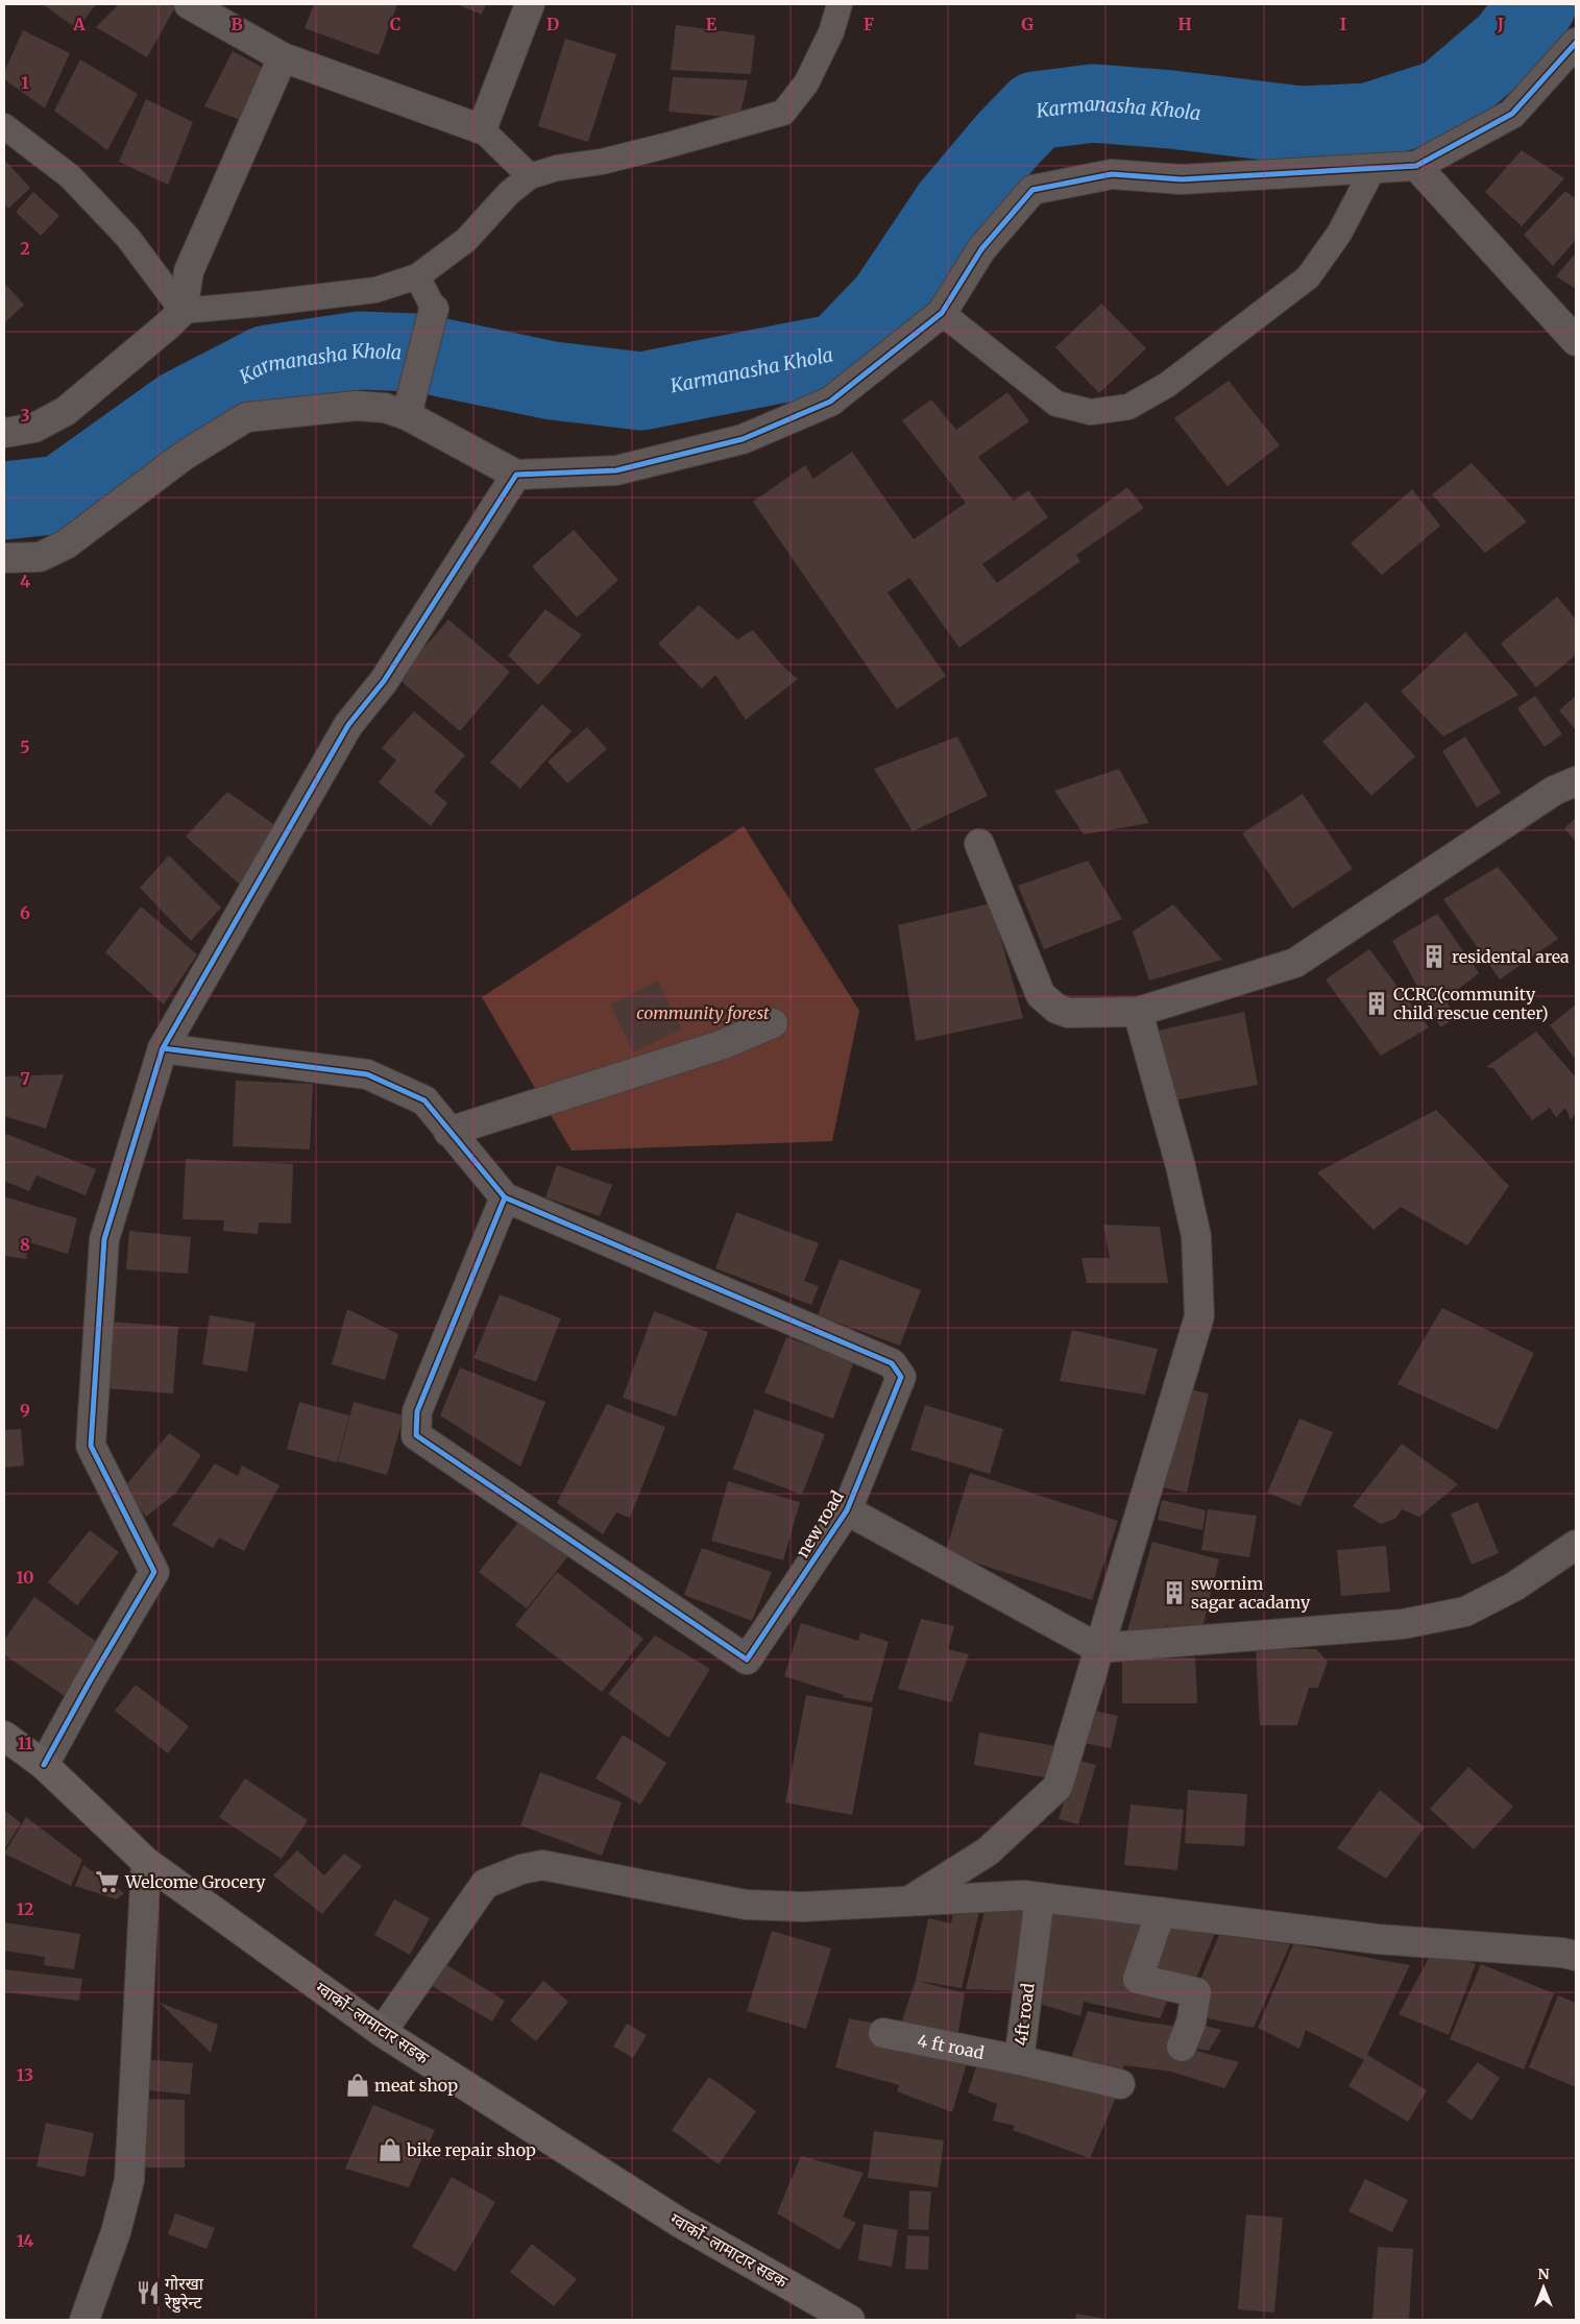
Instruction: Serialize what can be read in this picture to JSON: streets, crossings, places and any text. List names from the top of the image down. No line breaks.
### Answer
{"streets":{"main road":["ग्वार्को-लामाटार सडक"],"street":["new road","4ft road","4 ft road"]},"crossings":[["4ft road","4 ft road"]],"water":["Karmanasha Khola"],"parks":["community forest"],"places":{"building":["residental area","CCRC(community child rescue center)","swornim sagar acadamy"],"supermarket":["Welcome Grocery"],"shop":["meat shop","bike repair shop"],"restaurant":["गोरखा रेष्टुरेन्ट"]},"north":"top","grid":{"columns":["A","B","C","D","E","F","G","H","I","J"],"rows":["1","2","3","4","5","6","7","8","9","10","11","12","13","14"]}}
